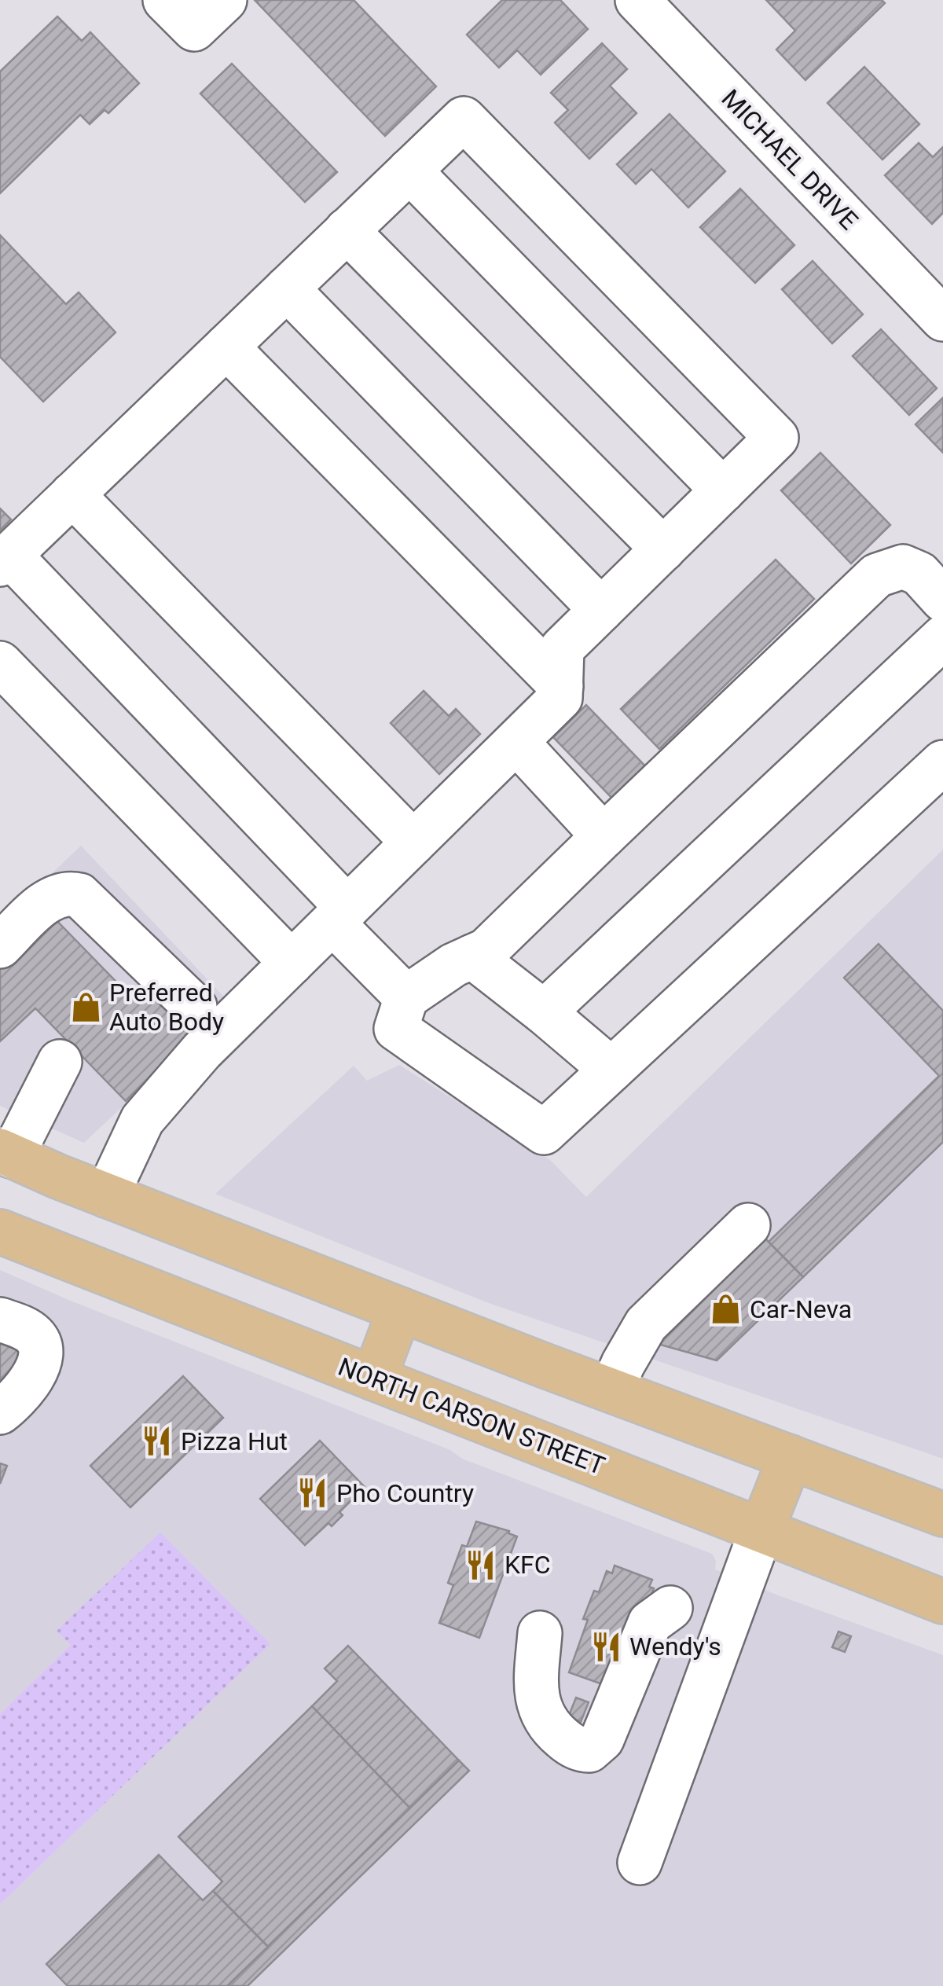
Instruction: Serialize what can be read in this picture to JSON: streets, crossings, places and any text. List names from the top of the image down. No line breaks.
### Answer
{"streets":{"main road":["NORTH CARSON STREET"],"street":["MICHAEL DRIVE"]},"places":{"shop":["Preferred Auto Body","Car-Neva"],"restaurant":["Pizza Hut","Pho Country","KFC","Wendy's"]}}
